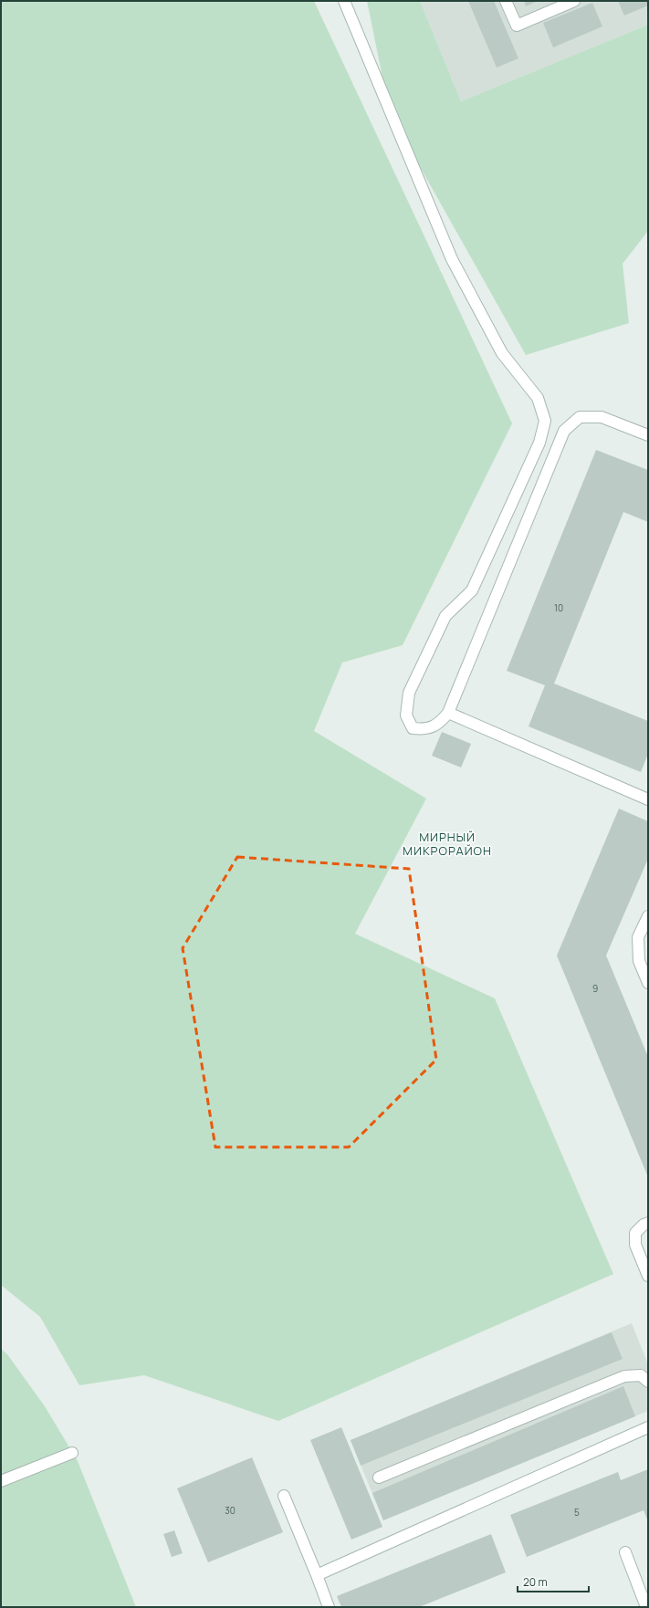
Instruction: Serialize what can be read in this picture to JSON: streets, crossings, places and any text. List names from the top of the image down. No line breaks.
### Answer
{"districts":["МИРНЫЙ МИКРОРАЙОН"],"house_numbers":["10","9","30","5"],"scale_bar":"20 m"}
